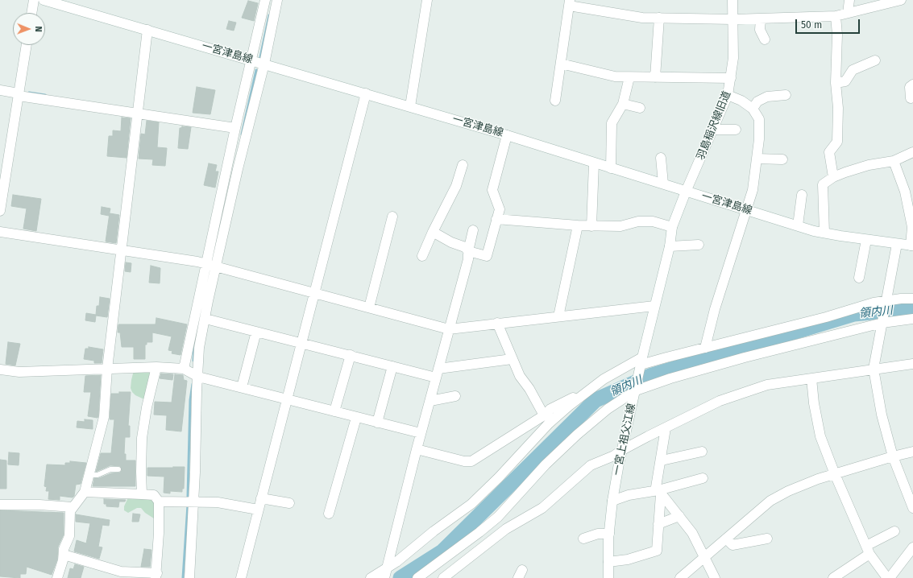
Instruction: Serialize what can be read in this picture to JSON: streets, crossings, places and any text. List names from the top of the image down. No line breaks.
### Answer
{"streets":{"street":["一宮津島線","羽島稲沢線旧道","一宮上祖父江線"]},"crossings":[["一宮津島線","羽島稲沢線旧道"],["一宮津島線","一宮上祖父江線"],["羽島稲沢線旧道","一宮上祖父江線"]],"water":["領内川"],"scale_bar":"50 m","north":"right"}
